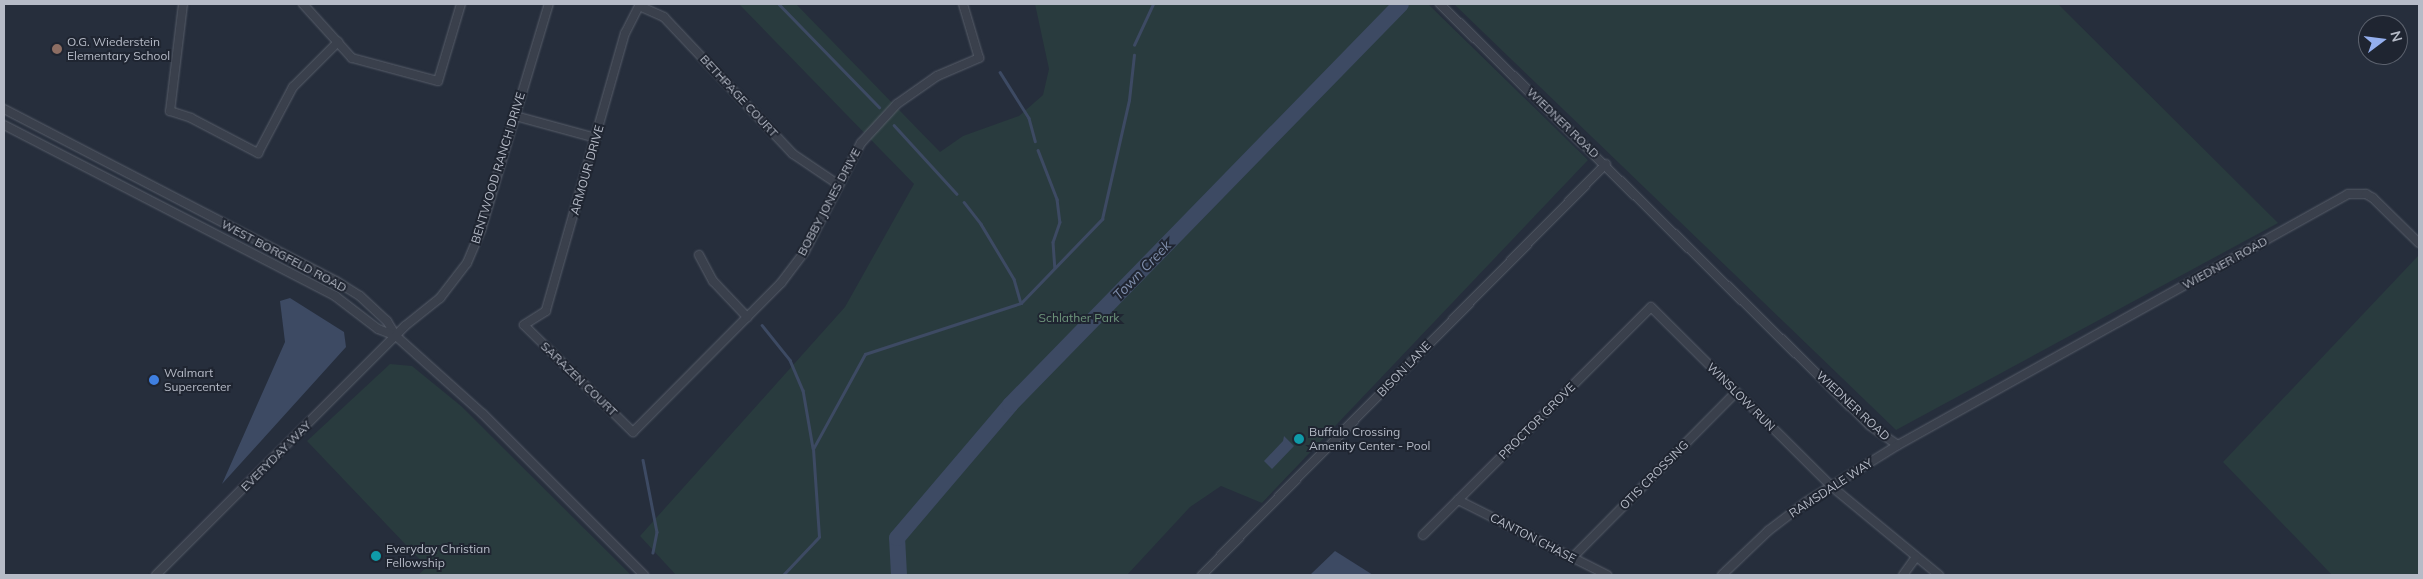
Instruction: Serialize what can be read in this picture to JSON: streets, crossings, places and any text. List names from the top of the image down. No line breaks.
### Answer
{"streets":{"street":["BETHPAGE COURT","WIEDNER ROAD","BENTWOOD RANCH DRIVE","ARMOUR DRIVE","BOBBY JONES DRIVE","WEST BORGFELD ROAD","BISON LANE","SARAZEN COURT","WINSLOW RUN","PROCTOR GROVE","EVERYDAY WAY","OTIS CROSSING","RAMSDALE WAY","CANTON CHASE"]},"crossings":[["BETHPAGE COURT","ARMOUR DRIVE"],["BETHPAGE COURT","BOBBY JONES DRIVE"],["WIEDNER ROAD","BISON LANE"],["WIEDNER ROAD","RAMSDALE WAY"],["BENTWOOD RANCH DRIVE","WEST BORGFELD ROAD"],["BENTWOOD RANCH DRIVE","EVERYDAY WAY"],["ARMOUR DRIVE","SARAZEN COURT"],["BOBBY JONES DRIVE","SARAZEN COURT"],["WEST BORGFELD ROAD","EVERYDAY WAY"],["WINSLOW RUN","PROCTOR GROVE"],["WINSLOW RUN","OTIS CROSSING"],["WINSLOW RUN","RAMSDALE WAY"],["PROCTOR GROVE","CANTON CHASE"],["OTIS CROSSING","CANTON CHASE"]],"water":["Town Creek"],"parks":["Schlather Park"],"places":["O.G. Wiederstein Elementary School","Walmart Supercenter","Buffalo Crossing Amenity Center - Pool","Everyday Christian Fellowship"],"north":"right"}
